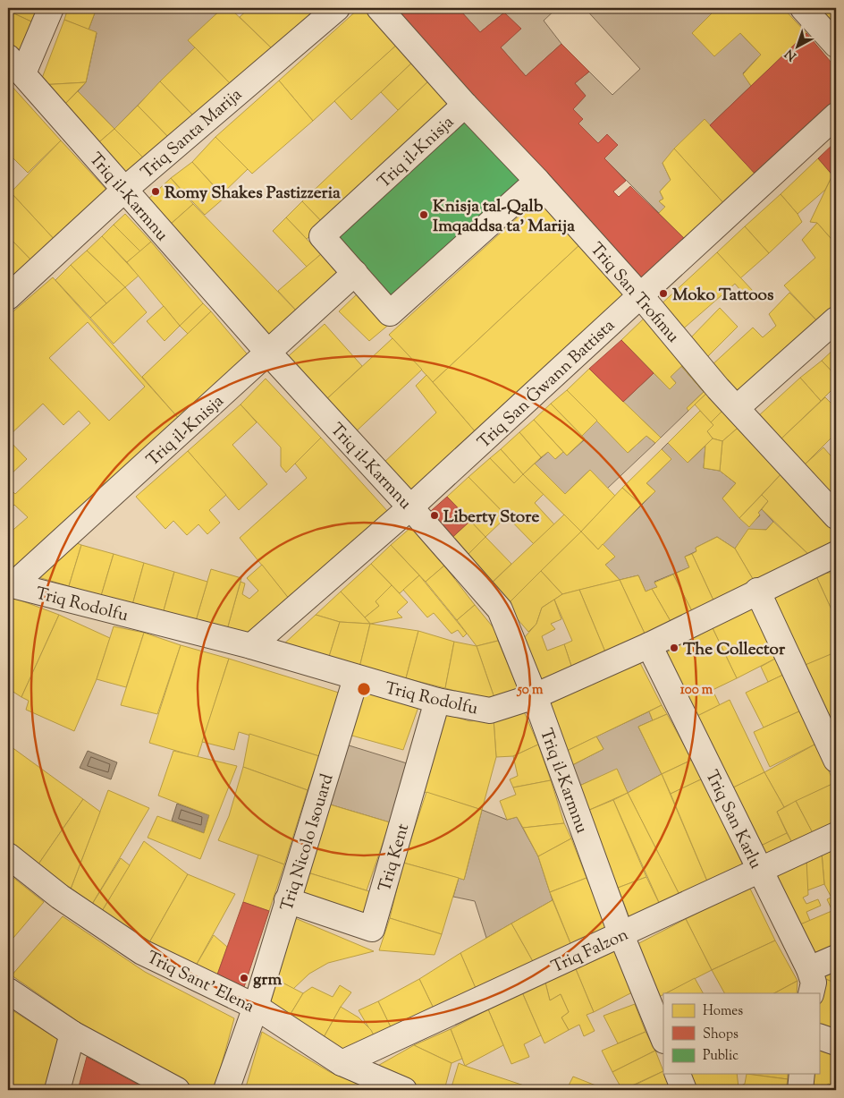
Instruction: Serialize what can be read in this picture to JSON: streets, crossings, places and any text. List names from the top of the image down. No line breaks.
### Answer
{"streets":{"street":["Triq Santa Marija","Triq il-Knisja","Triq il-Karmnu","Triq San Trofimu","Triq San Ġwann Battista","Triq Rodolfu","Triq San Karlu","Triq Nicolo Isouard","Triq Kent","Triq Falzon","Triq Sant' Elena"]},"crossings":[["Triq Santa Marija","Triq il-Karmnu"],["Triq il-Knisja","Triq il-Karmnu"],["Triq il-Knisja","Triq San Trofimu"],["Triq il-Knisja","Triq Rodolfu"],["Triq il-Karmnu","Triq San Ġwann Battista"],["Triq il-Karmnu","Triq Rodolfu"],["Triq il-Karmnu","Triq Falzon"],["Triq San Trofimu","Triq San Ġwann Battista"],["Triq San Ġwann Battista","Triq Rodolfu"],["Triq Rodolfu","Triq San Karlu"],["Triq Rodolfu","Triq Nicolo Isouard"],["Triq Rodolfu","Triq Kent"],["Triq San Karlu","Triq Falzon"],["Triq Nicolo Isouard","Triq Kent"],["Triq Nicolo Isouard","Triq Sant' Elena"],["Triq Falzon","Triq Sant' Elena"]],"places":["Romy Shakes Pastizzeria","Knisja tal-Qalb Imqaddsa ta' Marija","Moko Tattoos","Liberty Store","The Collector","grm"],"legend":["Homes","Shops","Public"],"north":"bottom left","rings":["50 m","100 m"]}
